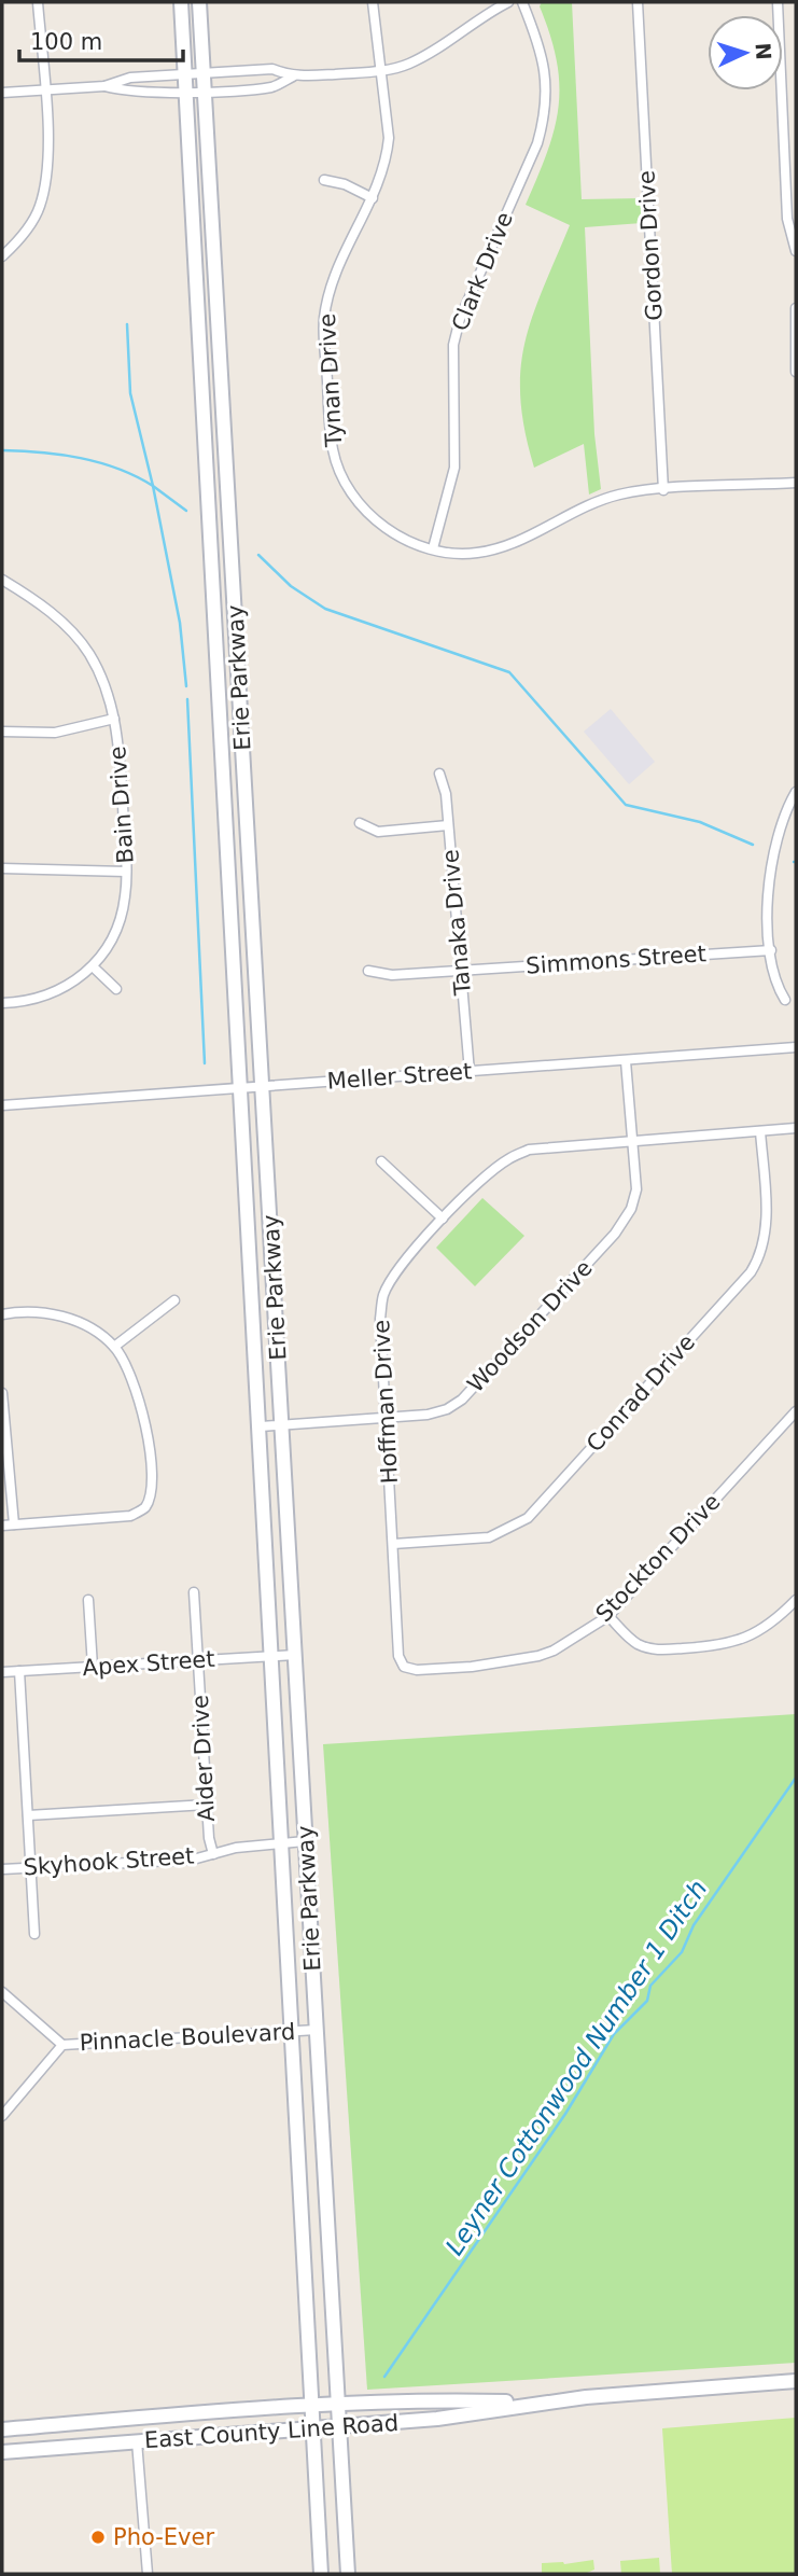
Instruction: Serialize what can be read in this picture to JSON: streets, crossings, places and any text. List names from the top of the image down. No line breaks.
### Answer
{"streets":{"main road":["Erie Parkway","East County Line Road"],"street":["Gordon Drive","Clark Drive","Tynan Drive","Bain Drive","Tanaka Drive","Simmons Street","Meller Street","Woodson Drive","Conrad Drive","Hoffman Drive","Stockton Drive","Apex Street","Aider Drive","Skyhook Street","Pinnacle Boulevard"]},"crossings":[["Gordon Drive","Tynan Drive"],["Clark Drive","Tynan Drive"],["Erie Parkway","Meller Street"],["Erie Parkway","Woodson Drive"],["Erie Parkway","Apex Street"],["Erie Parkway","Skyhook Street"],["Erie Parkway","Pinnacle Boulevard"],["Erie Parkway","East County Line Road"],["Tanaka Drive","Simmons Street"],["Tanaka Drive","Meller Street"],["Meller Street","Woodson Drive"],["Woodson Drive","Hoffman Drive"],["Conrad Drive","Hoffman Drive"],["Hoffman Drive","Stockton Drive"],["Apex Street","Aider Drive"],["Aider Drive","Skyhook Street"]],"water":["Leyner Cottonwood Number 1 Ditch"],"places":["Pho-Ever"],"scale_bar":"100 m","north":"right"}
